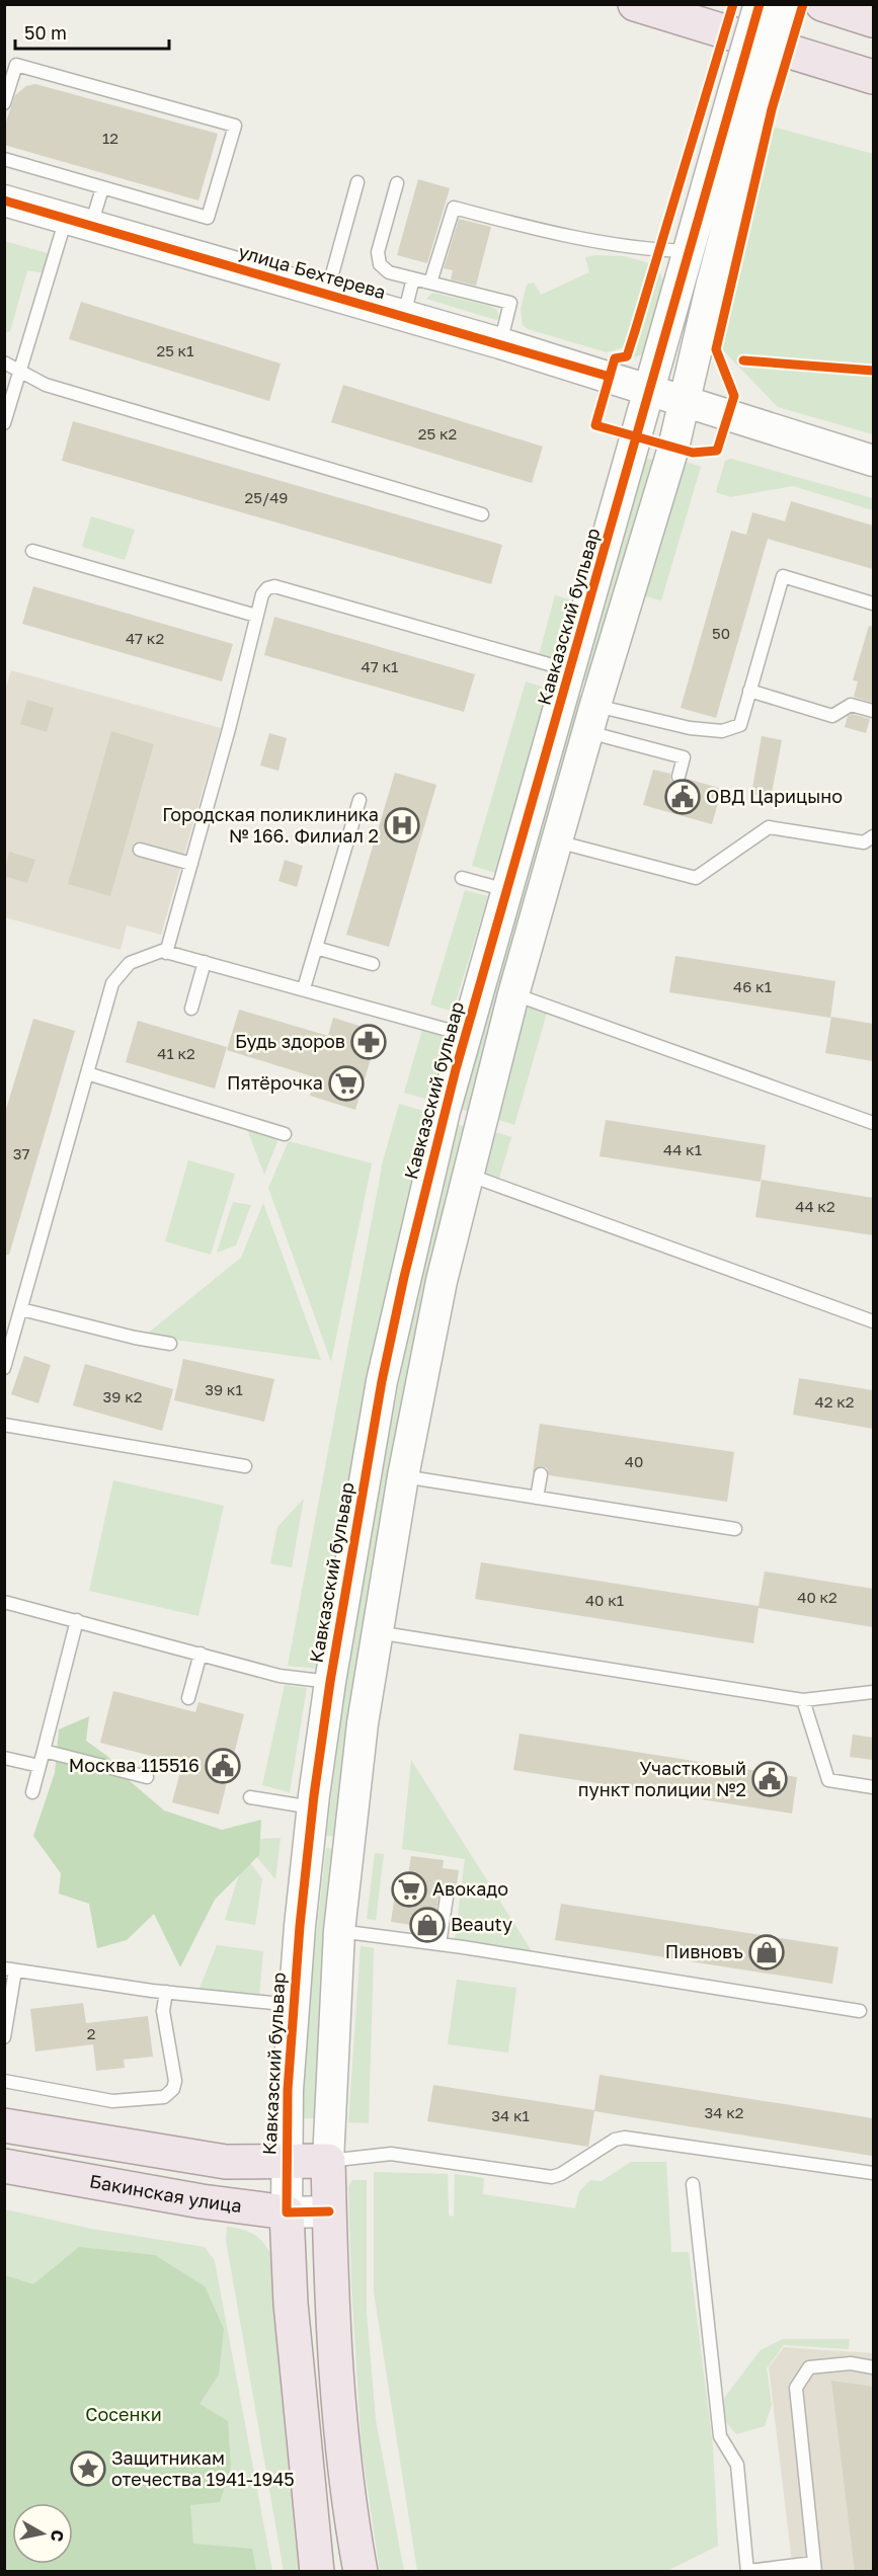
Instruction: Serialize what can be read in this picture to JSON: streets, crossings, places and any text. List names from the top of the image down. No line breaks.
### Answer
{"streets":{"main road":["Кавказский бульвар","Бакинская улица"],"street":["улица Бехтерева"]},"crossings":[["улица Бехтерева","Кавказский бульвар"],["Кавказский бульвар","Бакинская улица"]],"parks":["Сосенки"],"places":{"public building":["ОВД Царицыно","Москва 115516","Участковый пункт полиции №2"],"hospital":["Городская поликлиника № 166. Филиал 2"],"pharmacy":["Будь здоров"],"supermarket":["Пятёрочка","Авокадо"],"shop":["Beauty","Пивновъ"],"place":["Защитникам отечества 1941-1945"]},"house_numbers":["12","25 к1","25 к2","25/49","50","47 к2","47 к1","46 к1","41 к2","44 к1","37","44 к2","39 к1","39 к2","42 к2","40","40 к2","40 к1","2","34 к2","34 к1"],"scale_bar":"50 m","north":"right"}
